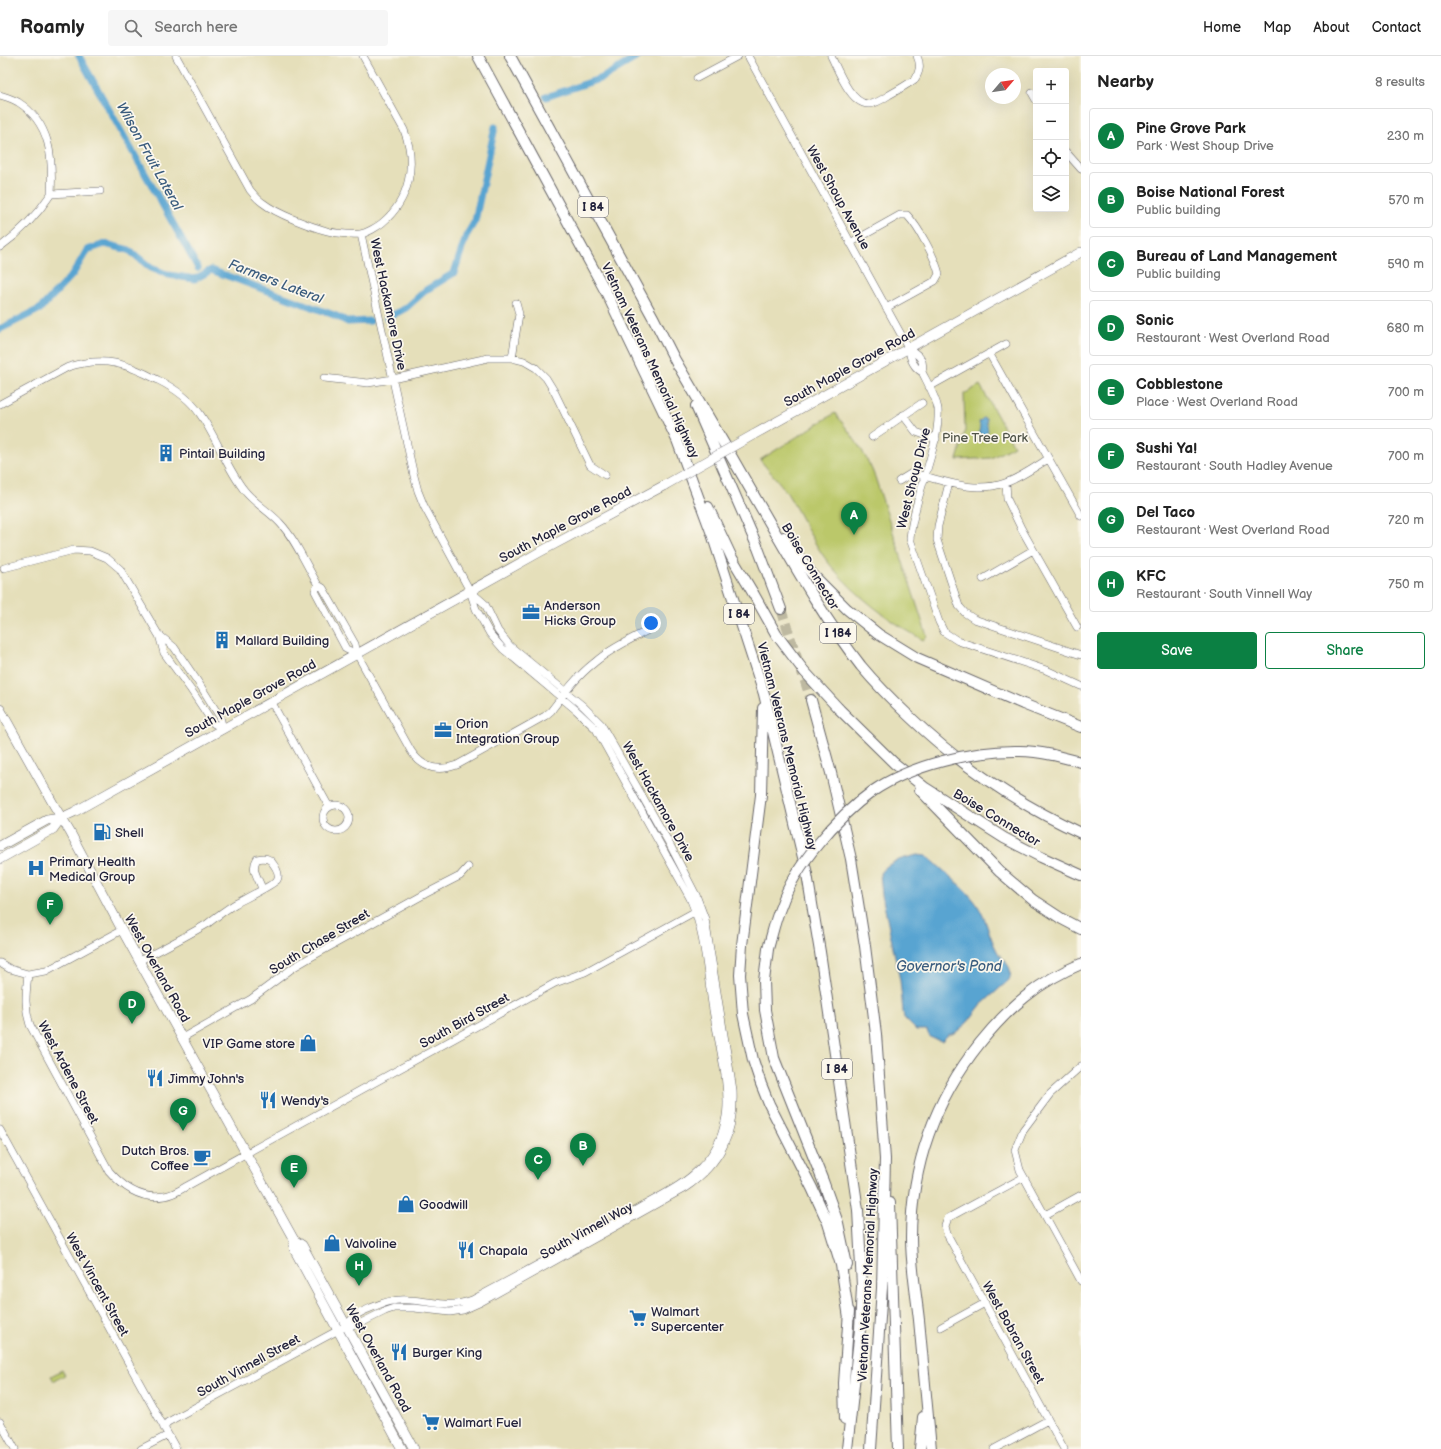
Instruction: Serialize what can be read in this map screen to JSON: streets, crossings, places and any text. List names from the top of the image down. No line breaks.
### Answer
{"streets":{"highway":["I 84","Vietnam Veterans Memorial Highway","Boise Connector","I 184"],"main road":["South Maple Grove Road","West Overland Road"],"street":["West Shoup Avenue","West Hackamore Drive","West Shoup Drive","South Chase Street","South Bird Street","West Ardene Street","South Vinnell Way","West Vincent Street","West Bobran Street","South Vinnell Street"]},"crossings":[["West Shoup Avenue","South Maple Grove Road"],["West Shoup Avenue","West Shoup Drive"],["West Hackamore Drive","South Maple Grove Road"],["West Hackamore Drive","South Bird Street"],["West Hackamore Drive","South Vinnell Way"],["Vietnam Veterans Memorial Highway","Boise Connector"],["South Maple Grove Road","West Overland Road"],["South Chase Street","West Overland Road"],["West Overland Road","South Bird Street"],["West Overland Road","South Vinnell Way"],["West Overland Road","South Vinnell Street"],["South Bird Street","West Ardene Street"],["South Vinnell Way","South Vinnell Street"],["West Vincent Street","South Vinnell Street"]],"water":["Wilson Fruit Lateral","Farmers Lateral","Governor's Pond"],"parks":["Pine Tree Park"],"places":{"building":["Pintail Building","Mallard Building"],"office":["Anderson Hicks Group","Orion Integration Group"],"fuel station":["Shell"],"hospital":["Primary Health Medical Group"],"shop":["VIP Game store","Goodwill","Valvoline"],"restaurant":["Jimmy John's","Wendy's","Chapala","Burger King"],"cafe":["Dutch Bros. Coffee"],"supermarket":["Walmart Supercenter","Walmart Fuel"]},"north":"top right","page":{"header":"Roamly","search":"Search here","nav":["Home","Map","About","Contact"],"heading":["Nearby","8 results"],"map_buttons":["+","−"],"list":[{"mark":"A","name":"Pine Grove Park","note":"Park · West Shoup Drive","value":"230 m"},{"mark":"B","name":"Boise National Forest","note":"Public building","value":"570 m"},{"mark":"C","name":"Bureau of Land Management","note":"Public building","value":"590 m"},{"mark":"D","name":"Sonic","note":"Restaurant · West Overland Road","value":"680 m"},{"mark":"E","name":"Cobblestone","note":"Place · West Overland Road","value":"700 m"},{"mark":"F","name":"Sushi Ya!","note":"Restaurant · South Hadley Avenue","value":"700 m"},{"mark":"G","name":"Del Taco","note":"Restaurant · West Overland Road","value":"720 m"},{"mark":"H","name":"KFC","note":"Restaurant · South Vinnell Way","value":"750 m"}],"pins":["A","F","D","G","B","C","E","H"],"buttons":["Save","Share"]}}
